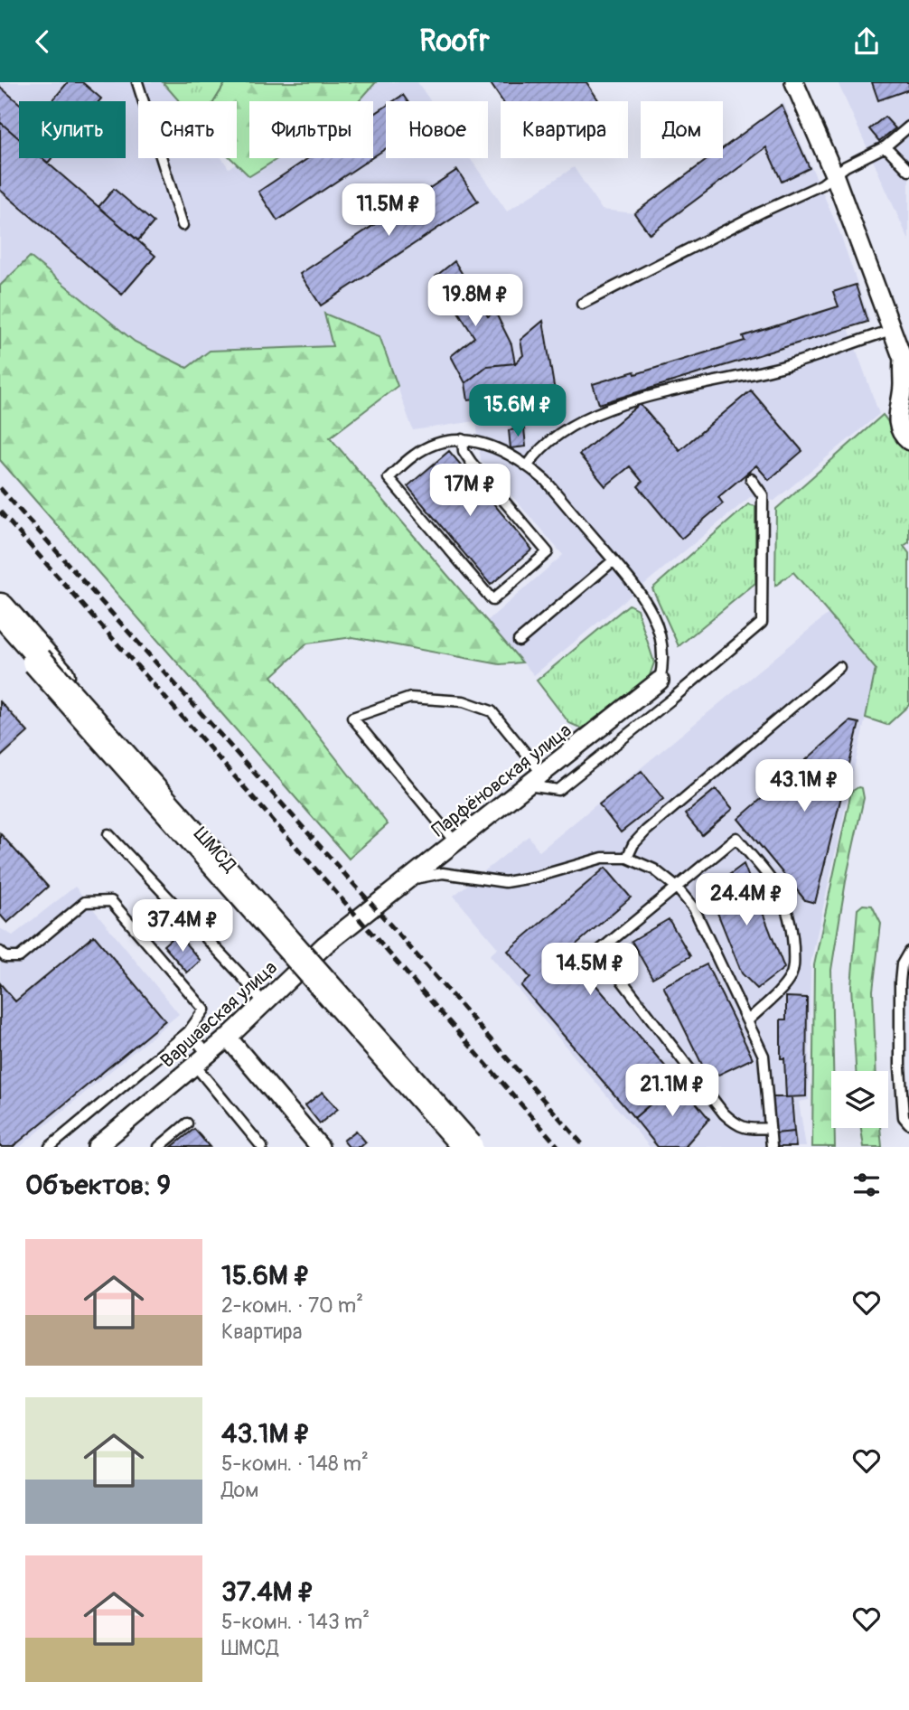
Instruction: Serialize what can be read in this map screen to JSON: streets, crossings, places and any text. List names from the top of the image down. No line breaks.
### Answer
{"streets":{"main road":["ШМСД"],"street":["Парфёновская улица","Варшавская улица"]},"crossings":[["Парфёновская улица","Варшавская улица"]],"page":{"header":"Roofr","chip":["Купить","Снять","Фильтры","Новое","Квартира","Дом"],"price":["11.5M ₽","19.8M ₽","15.6M ₽","17M ₽","43.1M ₽","24.4M ₽","37.4M ₽","14.5M ₽","21.1M ₽"],"heading":"Объектов: 9","list":[{"name":"15.6M ₽","note":"2-комн. · 70 m² · Квартира"},{"name":"43.1M ₽","note":"5-комн. · 148 m² · Дом"},{"name":"37.4M ₽","note":"5-комн. · 143 m² · ШМСД"}]}}
